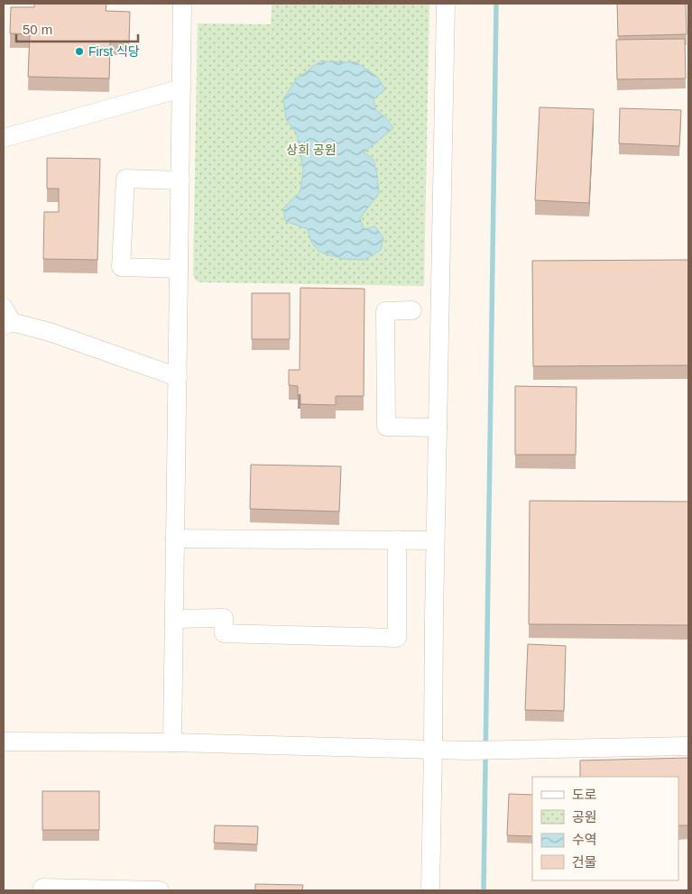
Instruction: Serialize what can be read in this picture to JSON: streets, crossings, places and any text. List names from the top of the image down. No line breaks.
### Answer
{"parks":["상희 공원"],"places":["First 식당"],"legend":["도로","공원","수역","건물"],"scale_bar":"50 m"}
